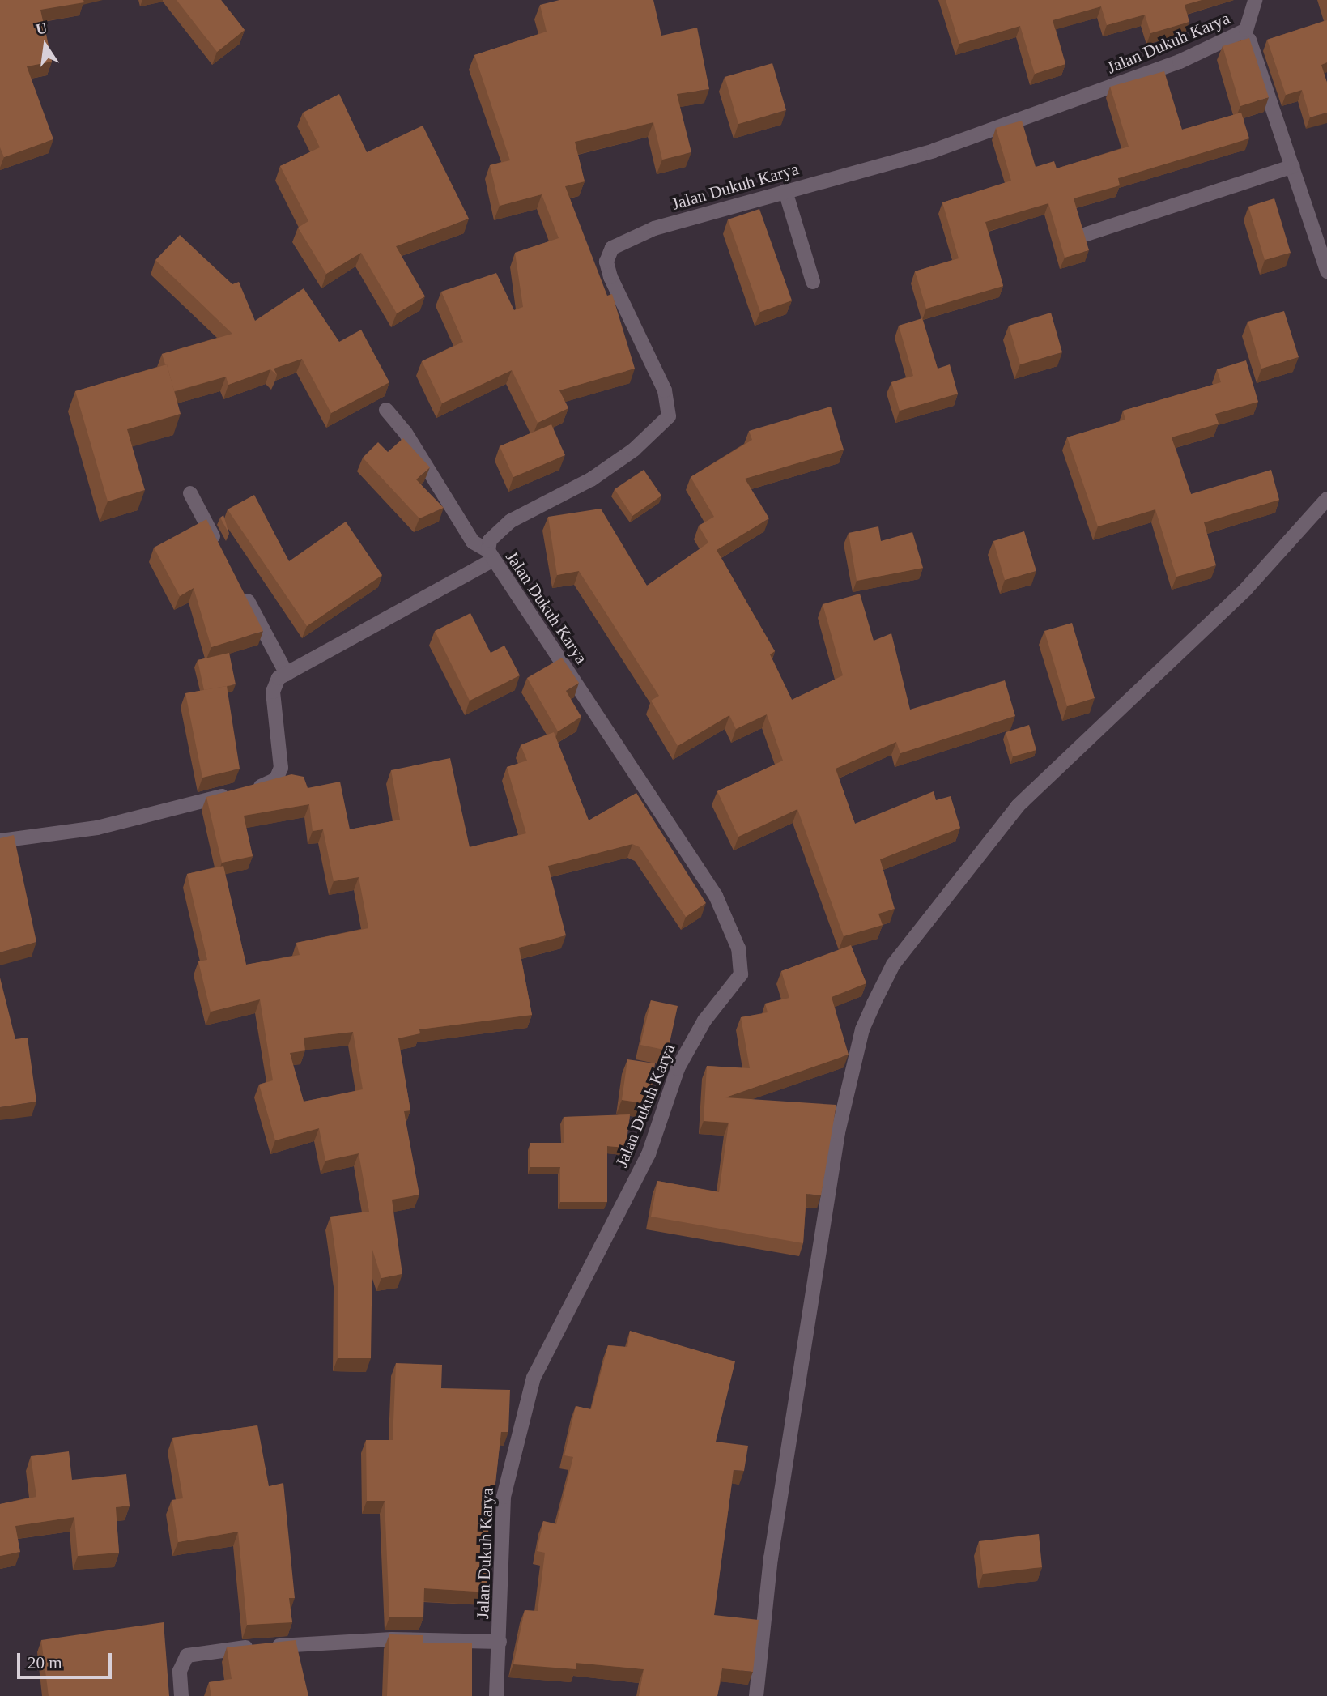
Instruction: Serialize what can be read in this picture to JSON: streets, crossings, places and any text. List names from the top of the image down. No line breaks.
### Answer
{"streets":{"street":["Jalan Dukuh Karya"]},"scale_bar":"20 m","north":"top"}
